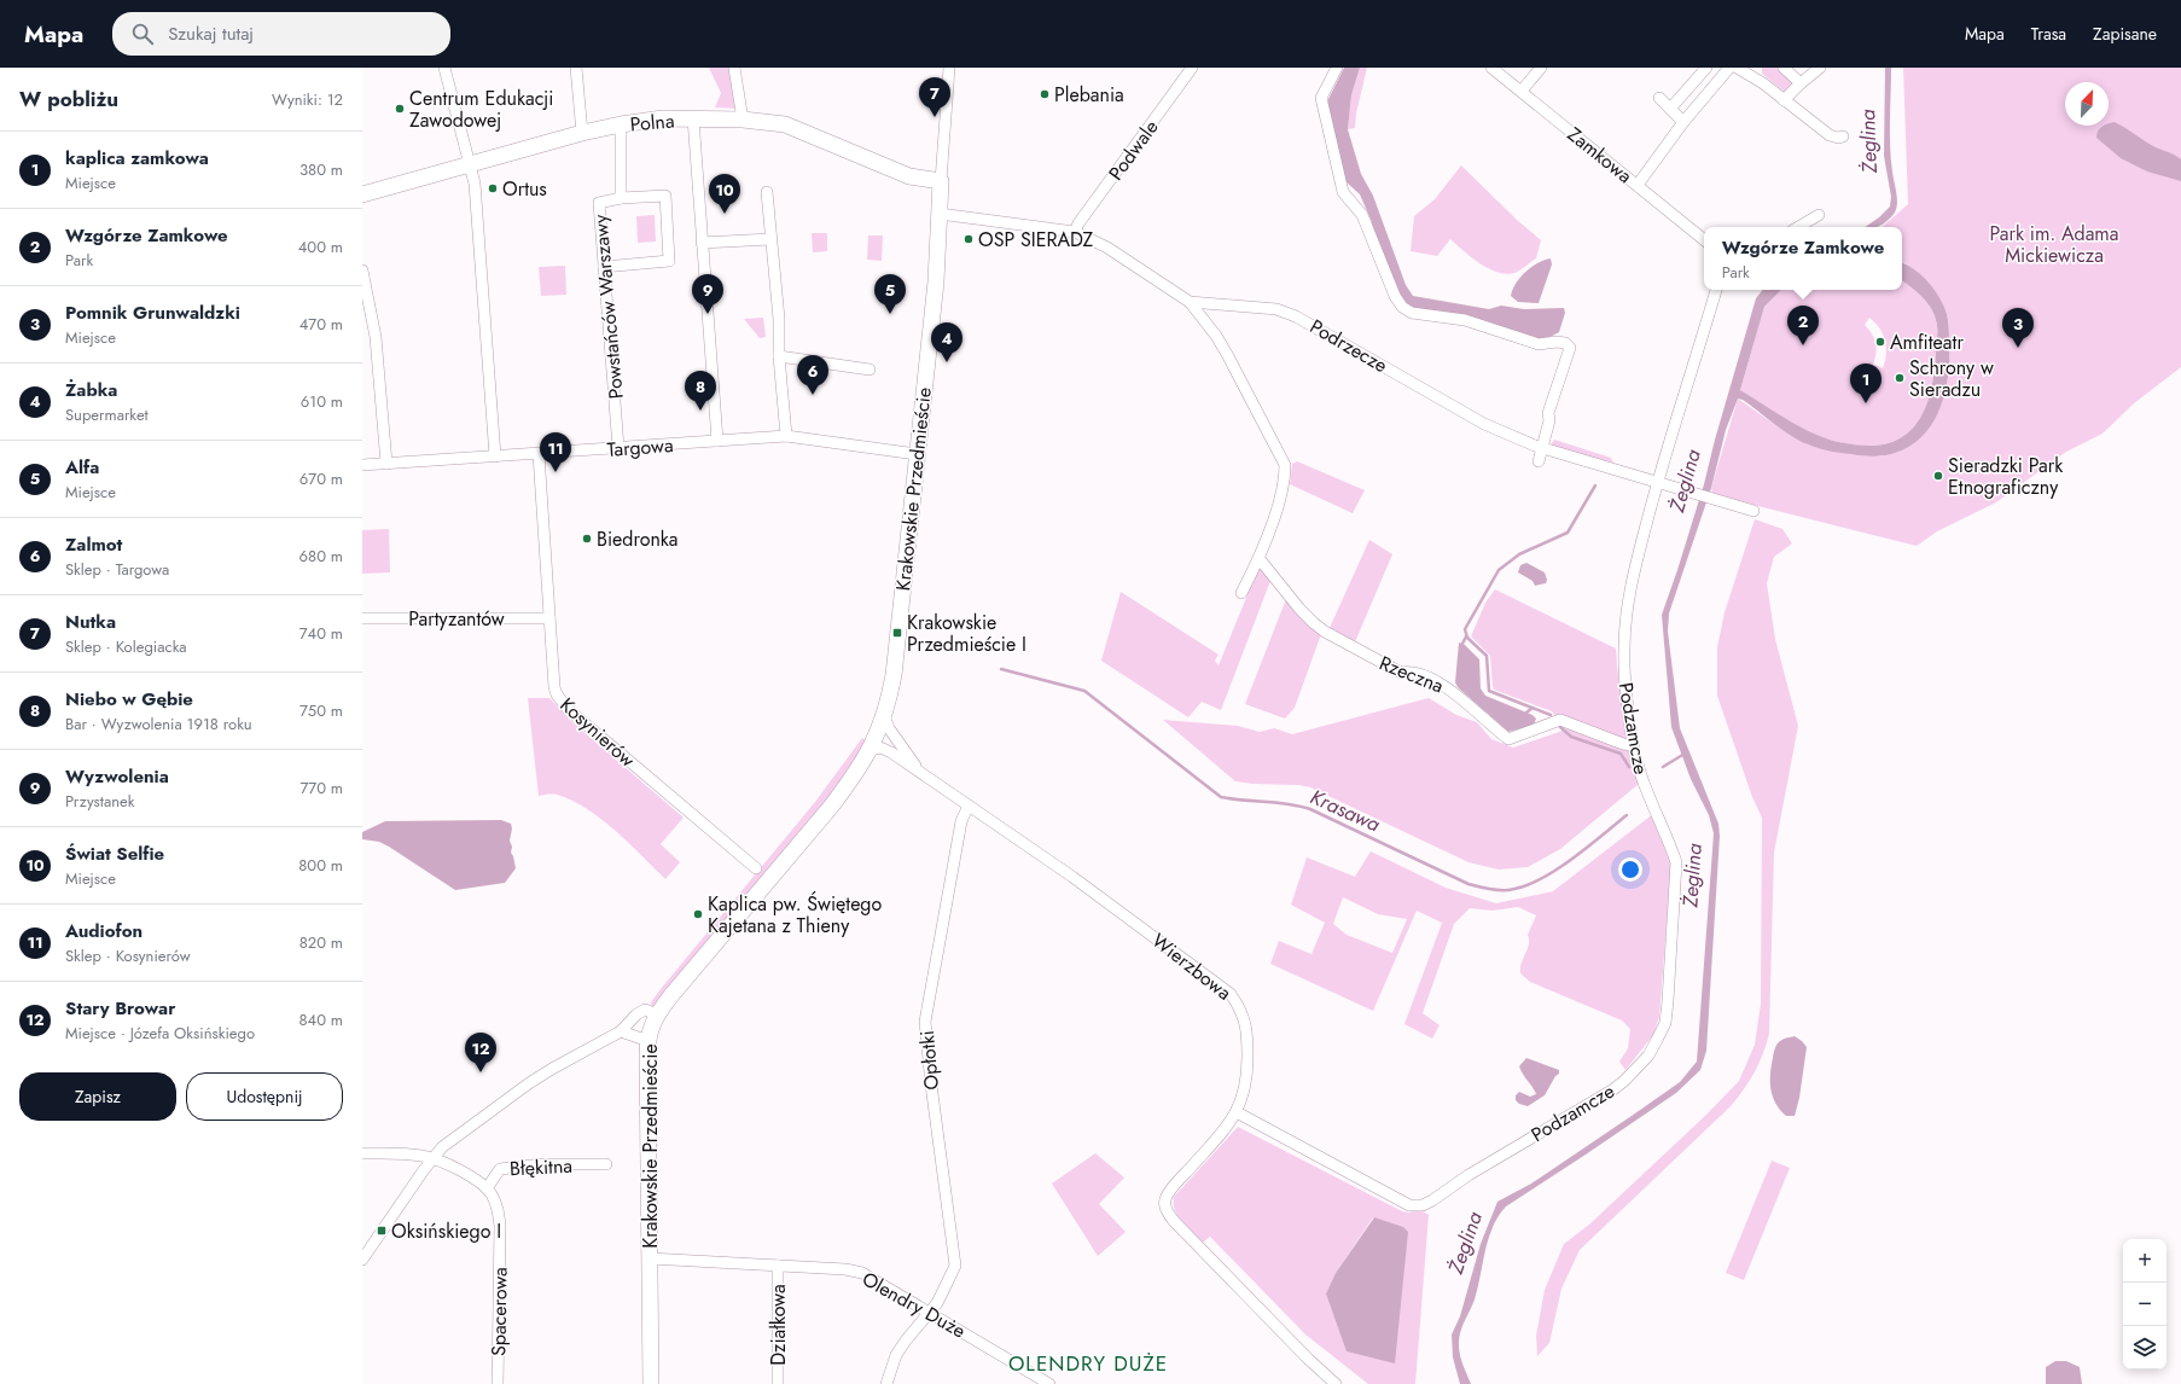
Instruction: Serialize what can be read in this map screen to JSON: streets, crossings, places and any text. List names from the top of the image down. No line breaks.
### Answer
{"streets":{"street":["Polna","Podwale","Zamkowa","Powstańców Warszawy","Podrzecze","Targowa","Krakowskie Przedmieście","Partyzantów","Rzeczna","Podzamcze","Kosynierów","Wierzbowa","Opłotki","Błękitna","Olendry Duże","Spacerowa","Działkowa"]},"crossings":[["Polna","Powstańców Warszawy"],["Polna","Krakowskie Przedmieście"],["Podwale","Podrzecze"],["Powstańców Warszawy","Targowa"],["Podrzecze","Krakowskie Przedmieście"],["Podrzecze","Podzamcze"],["Targowa","Krakowskie Przedmieście"],["Targowa","Kosynierów"],["Krakowskie Przedmieście","Wierzbowa"],["Krakowskie Przedmieście","Olendry Duże"],["Partyzantów","Kosynierów"],["Rzeczna","Podzamcze"],["Podzamcze","Wierzbowa"],["Wierzbowa","Opłotki"],["Opłotki","Olendry Duże"],["Błękitna","Spacerowa"],["Olendry Duże","Działkowa"]],"districts":["OLENDRY DUŻE"],"water":["Żeglina","Krasawa"],"parks":["Park im. Adama Mickiewicza"],"places":{"other":["Plebania","Centrum Edukacji Zawodowej","Ortus","OSP SIERADZ","Amfiteatr","Schrony w Sieradzu","Sieradzki Park Etnograficzny","Biedronka","Kaplica pw. Świętego Kajetana z Thieny"],"transit":["Krakowskie Przedmieście I","Oksińskiego I"]},"north":"top right","page":{"header":"Mapa","search":"Szukaj tutaj","nav":["Mapa","Trasa","Zapisane"],"heading":["W pobliżu","Wyniki: 12"],"pins":["7","10","5","9","2","3","4","6","1","8","11","12"],"list":[{"mark":"1","name":"kaplica zamkowa","note":"Miejsce","value":"380 m"},{"mark":"2","name":"Wzgórze Zamkowe","note":"Park","value":"400 m"},{"mark":"3","name":"Pomnik Grunwaldzki","note":"Miejsce","value":"470 m"},{"mark":"4","name":"Żabka","note":"Supermarket","value":"610 m"},{"mark":"5","name":"Alfa","note":"Miejsce","value":"670 m"},{"mark":"6","name":"Zalmot","note":"Sklep · Targowa","value":"680 m"},{"mark":"7","name":"Nutka","note":"Sklep · Kolegiacka","value":"740 m"},{"mark":"8","name":"Niebo w Gębie","note":"Bar · Wyzwolenia 1918 roku","value":"750 m"},{"mark":"9","name":"Wyzwolenia","note":"Przystanek","value":"770 m"},{"mark":"10","name":"Świat Selfie","note":"Miejsce","value":"800 m"},{"mark":"11","name":"Audiofon","note":"Sklep · Kosynierów","value":"820 m"},{"mark":"12","name":"Stary Browar","note":"Miejsce · Józefa Oksińskiego","value":"840 m"}],"popup":["Wzgórze Zamkowe","Park"],"buttons":["Zapisz","Udostępnij"],"map_buttons":["+","−"]}}
